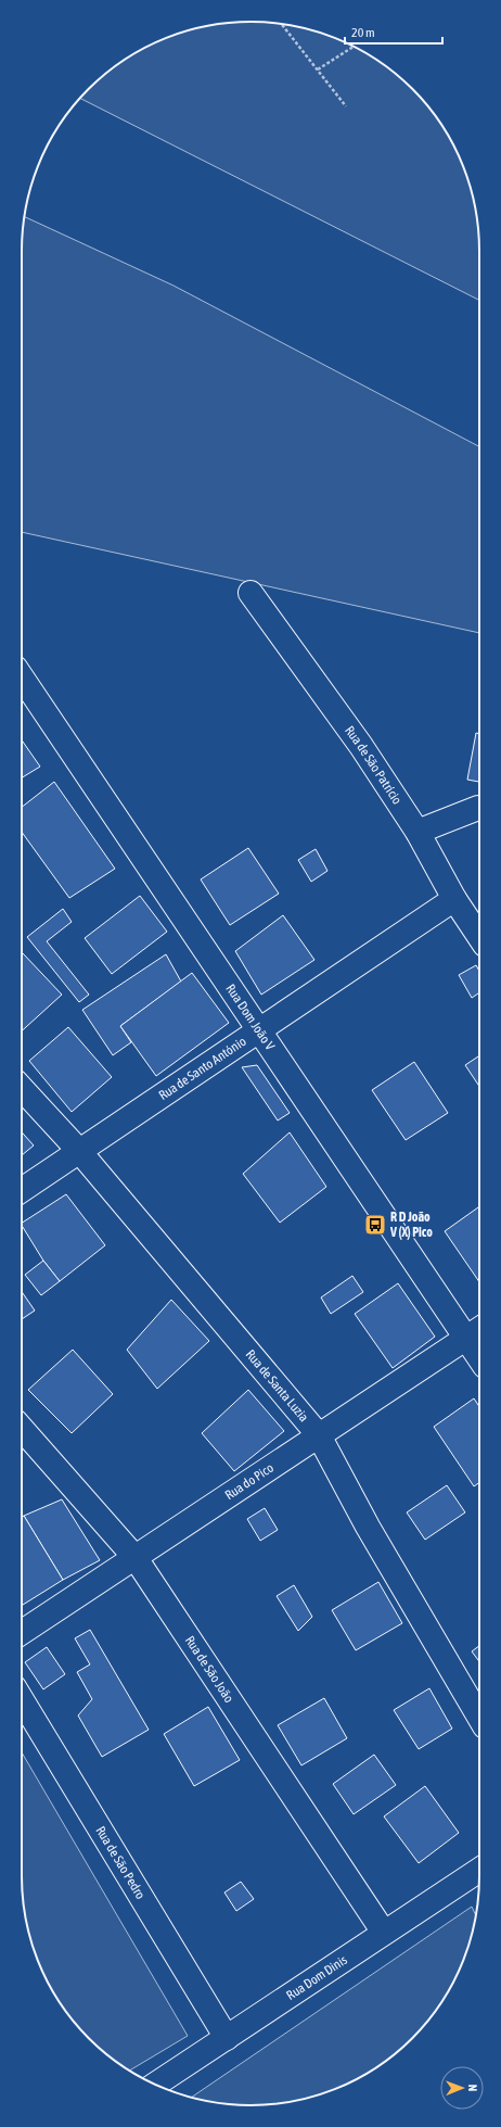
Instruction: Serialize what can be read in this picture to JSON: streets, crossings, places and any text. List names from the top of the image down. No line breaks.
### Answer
{"streets":{"street":["Rua de São Patrício","Rua Dom João V","Rua de Santo António","Rua de Santa Luzia","Rua do Pico","Rua de São João","Rua de São Pedro","Rua Dom Dinis"]},"crossings":[["Rua de São Patrício","Rua de Santo António"],["Rua Dom João V","Rua de Santo António"],["Rua Dom João V","Rua do Pico"],["Rua de Santo António","Rua de Santa Luzia"],["Rua de Santa Luzia","Rua do Pico"],["Rua do Pico","Rua de São João"],["Rua de São João","Rua Dom Dinis"],["Rua de São Pedro","Rua Dom Dinis"]],"places":{"bus stop":["R D João V (X) Pico"]},"scale_bar":"20 m","north":"right"}
